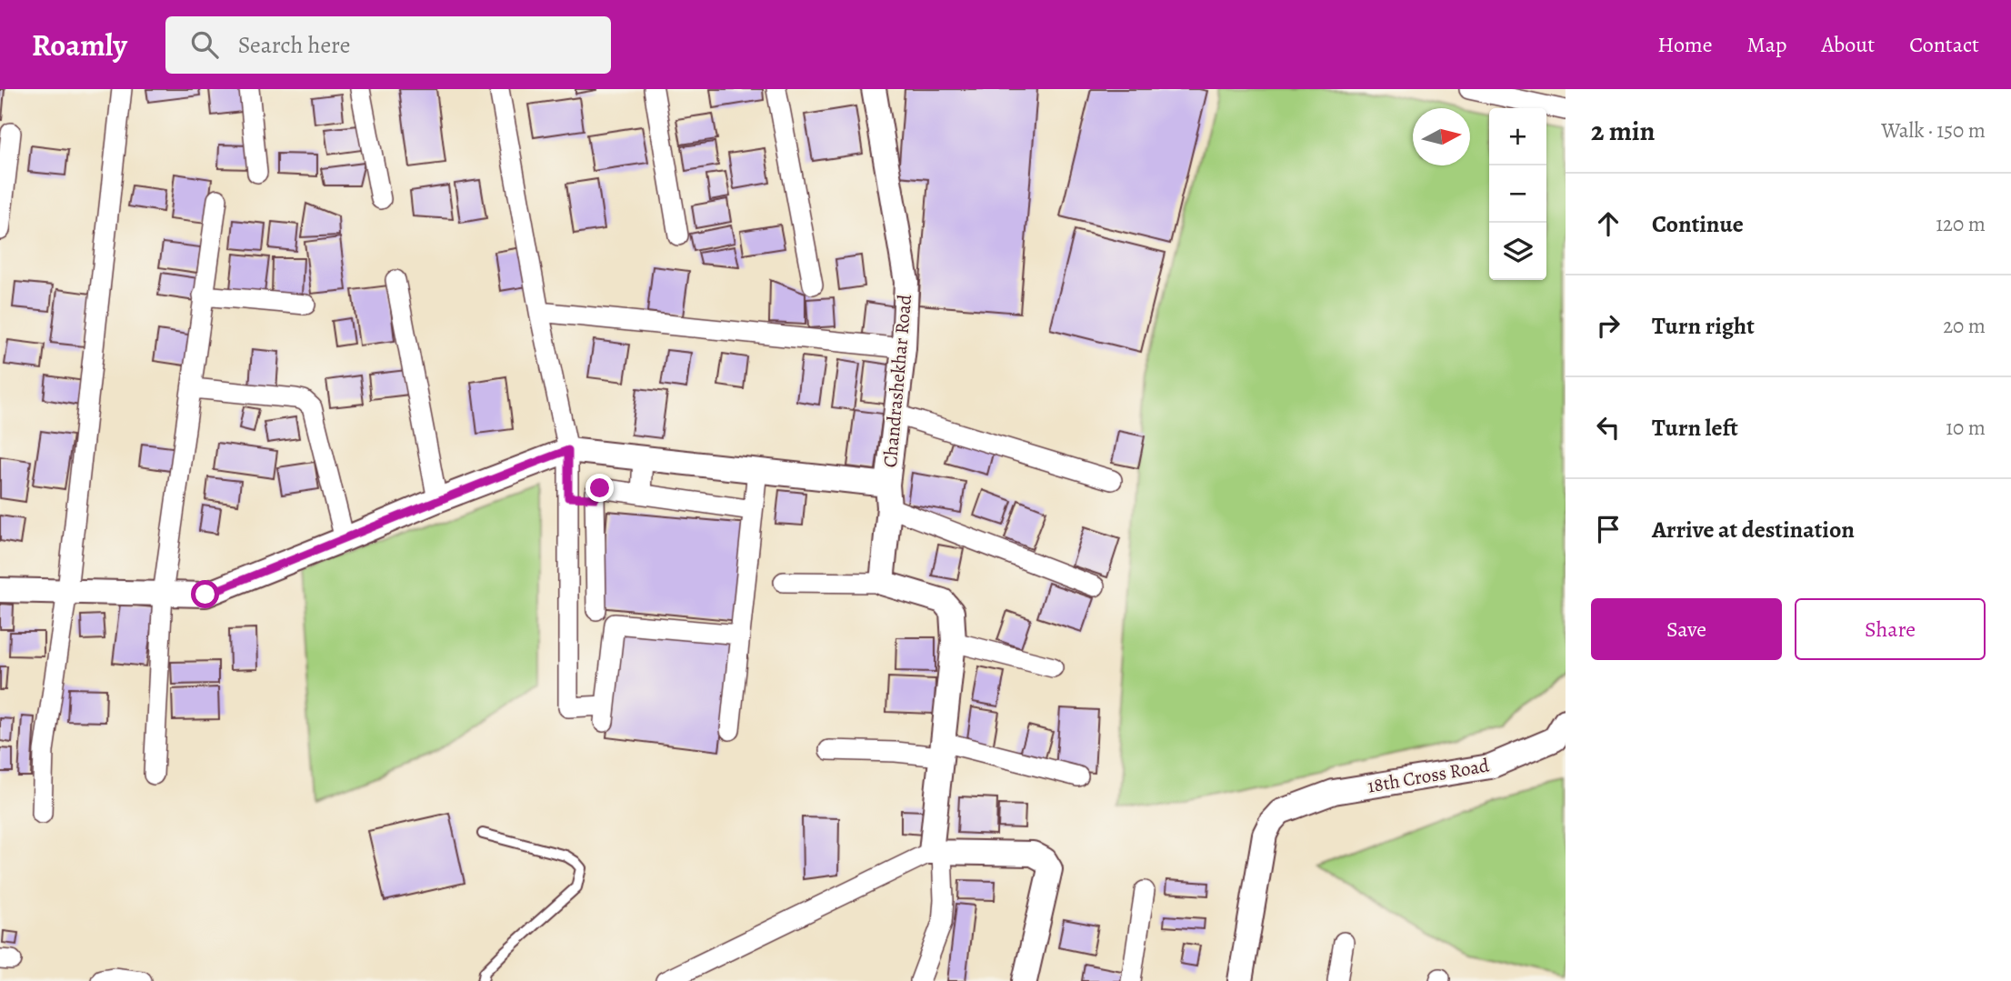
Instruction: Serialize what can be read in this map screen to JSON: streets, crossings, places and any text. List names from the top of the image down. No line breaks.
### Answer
{"streets":{"street":["Chandrashekhar Road","18th Cross Road"]},"north":"right","page":{"header":"Roamly","search":"Search here","nav":["Home","Map","About","Contact"],"heading":["2 min","Walk · 150 m"],"map_buttons":["+","−"],"list":[["Continue","120 m"],["Turn right","20 m"],["Turn left","10 m"],"Arrive at destination"],"buttons":["Save","Share"]}}
